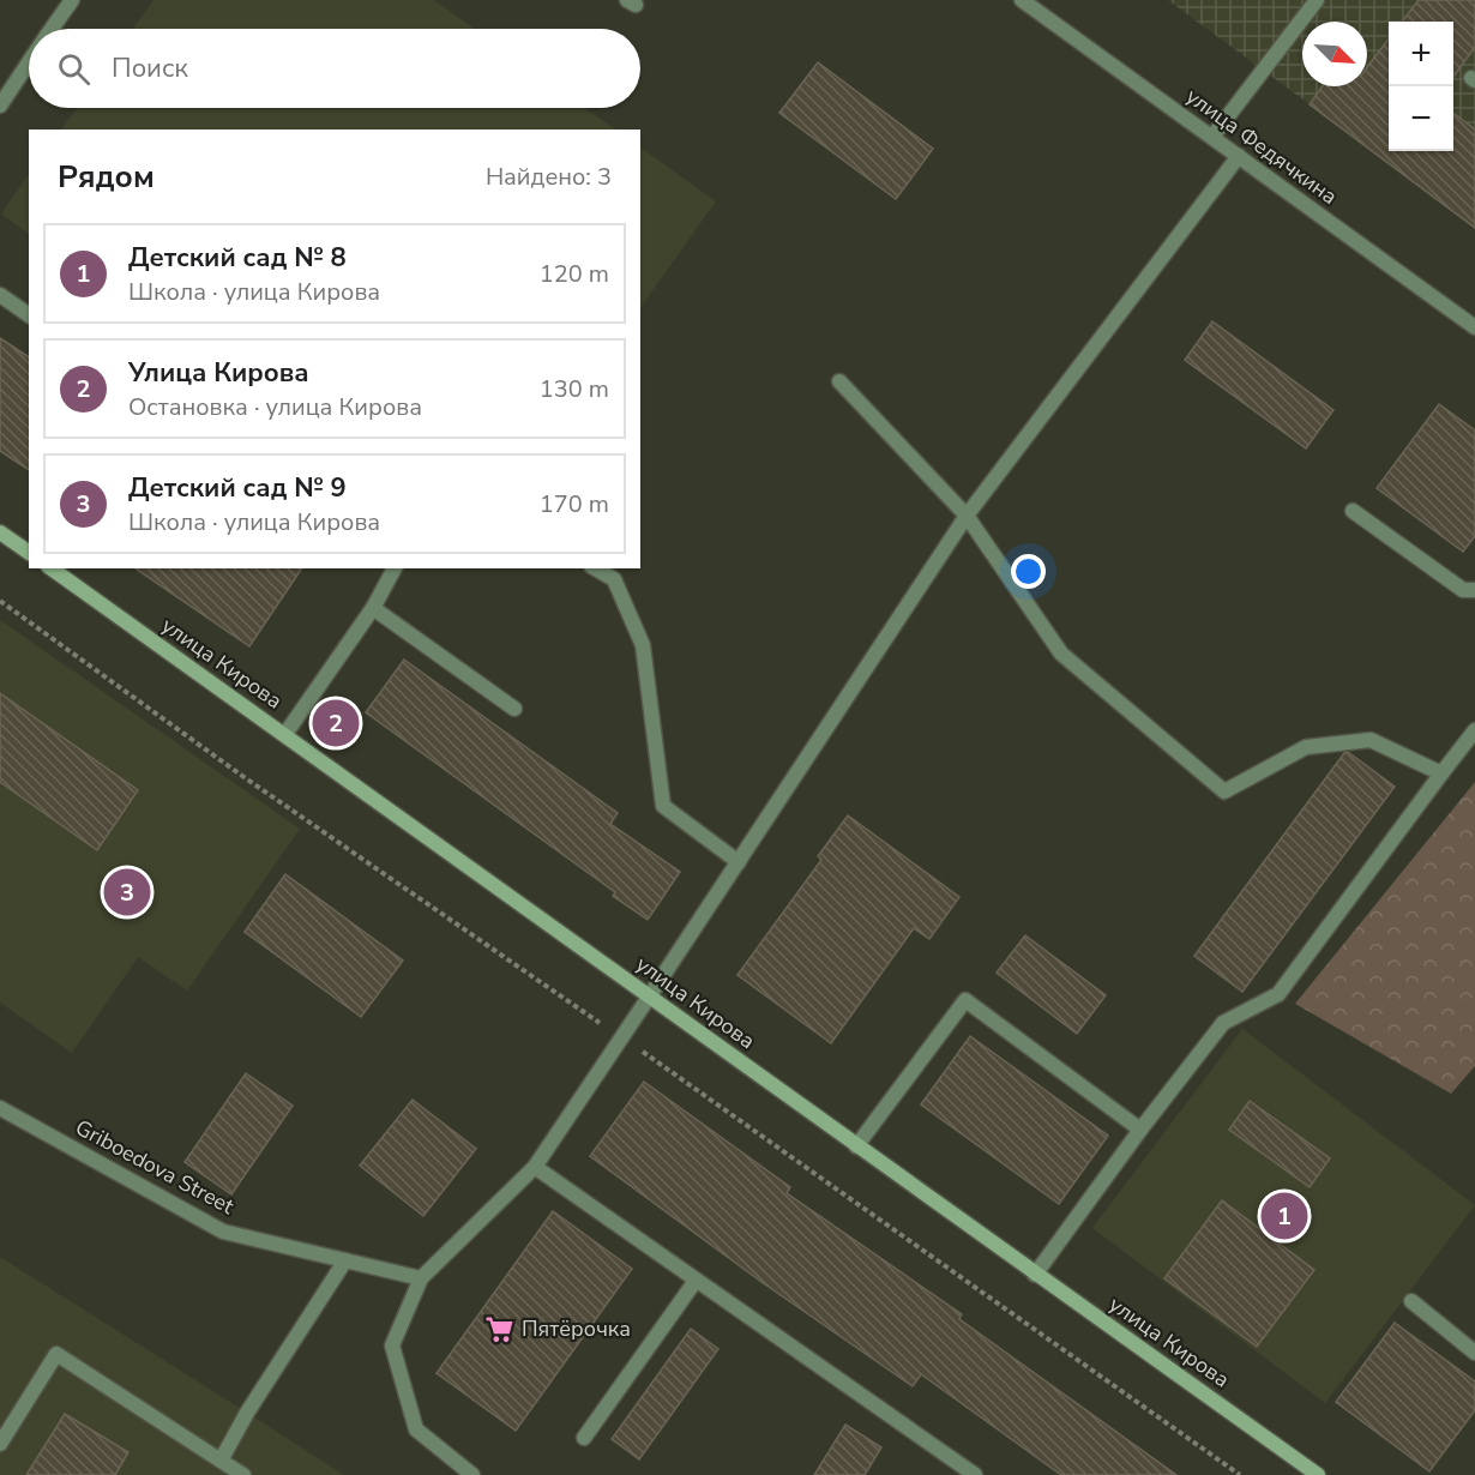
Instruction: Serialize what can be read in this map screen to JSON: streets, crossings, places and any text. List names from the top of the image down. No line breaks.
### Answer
{"streets":{"main road":["улица Кирова"],"street":["улица Федячкина","Griboedova Street"]},"places":{"supermarket":["Пятёрочка"]},"north":"bottom right","page":{"map_buttons":["+","−"],"search":"Поиск","heading":["Рядом","Найдено: 3"],"list":[{"mark":"1","name":"Детский сад № 8","note":"Школа · улица Кирова","value":"120 m"},{"mark":"2","name":"Улица Кирова","note":"Остановка · улица Кирова","value":"130 m"},{"mark":"3","name":"Детский сад № 9","note":"Школа · улица Кирова","value":"170 m"}],"pins":["2","3","1"]}}
